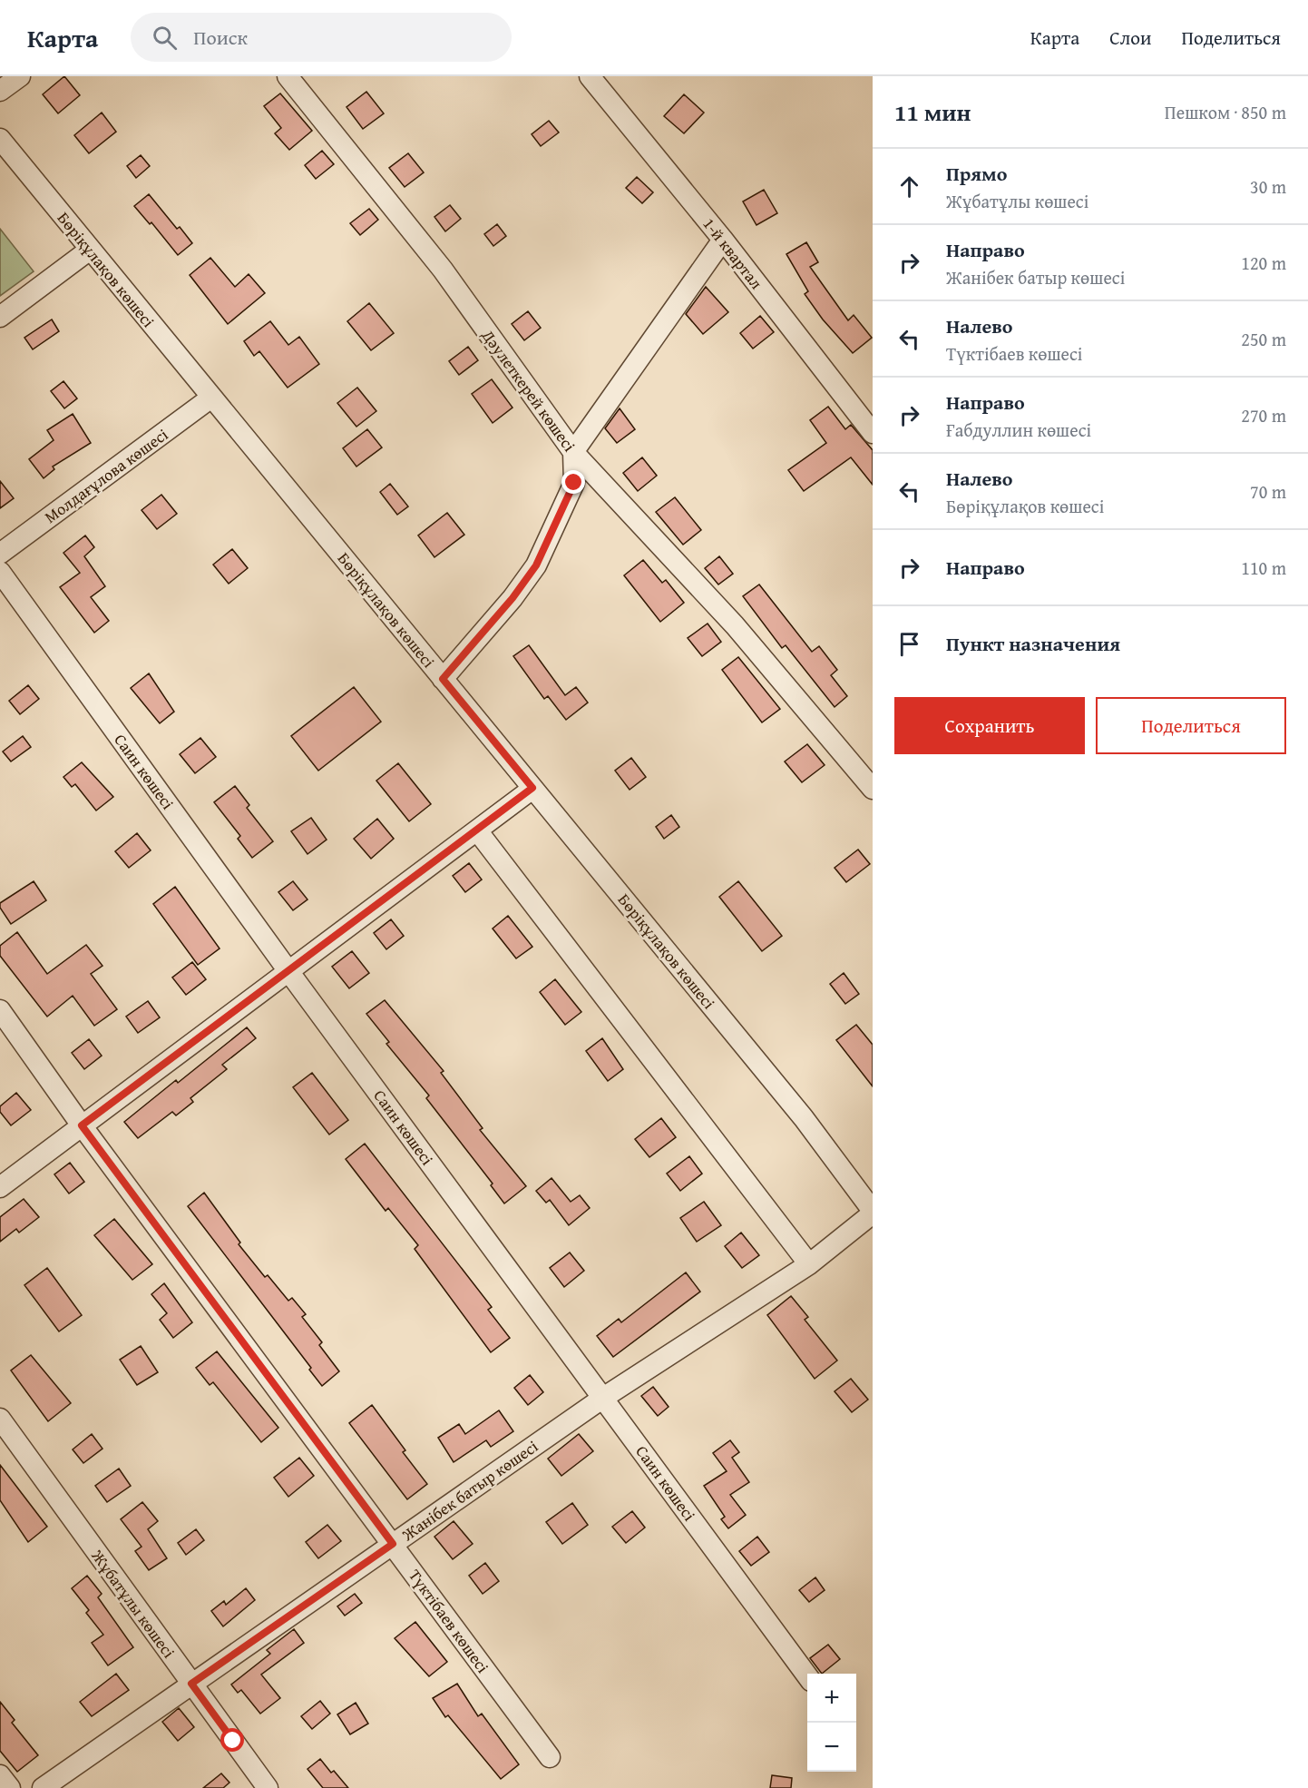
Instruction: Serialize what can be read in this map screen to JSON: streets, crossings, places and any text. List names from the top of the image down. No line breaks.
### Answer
{"streets":{"street":["1-й квартал","Бөріқұлақов көшесі","Дәулеткерей көшесі","Молдағұлова көшесі","Саин көшесі","Жанібек батыр көшесі","Жұбатұлы көшесі","Түктібаев көшесі"]},"crossings":[["Бөріқұлақов көшесі","Молдағұлова көшесі"],["Бөріқұлақов көшесі","Жанібек батыр көшесі"],["Саин көшесі","Жанібек батыр көшесі"],["Жанібек батыр көшесі","Жұбатұлы көшесі"],["Жанібек батыр көшесі","Түктібаев көшесі"]],"page":{"header":"Карта","search":"Поиск","nav":["Карта","Слои","Поделиться"],"heading":["11 мин","Пешком · 850 m"],"list":[["Прямо","Жұбатұлы көшесі","30 m"],["Направо","Жанібек батыр көшесі","120 m"],["Налево","Түктібаев көшесі","250 m"],["Направо","Ғабдуллин көшесі","270 m"],["Налево","Бөріқұлақов көшесі","70 m"],["Направо","110 m"],"Пункт назначения"],"buttons":["Сохранить","Поделиться"],"map_buttons":["+","−"]}}
